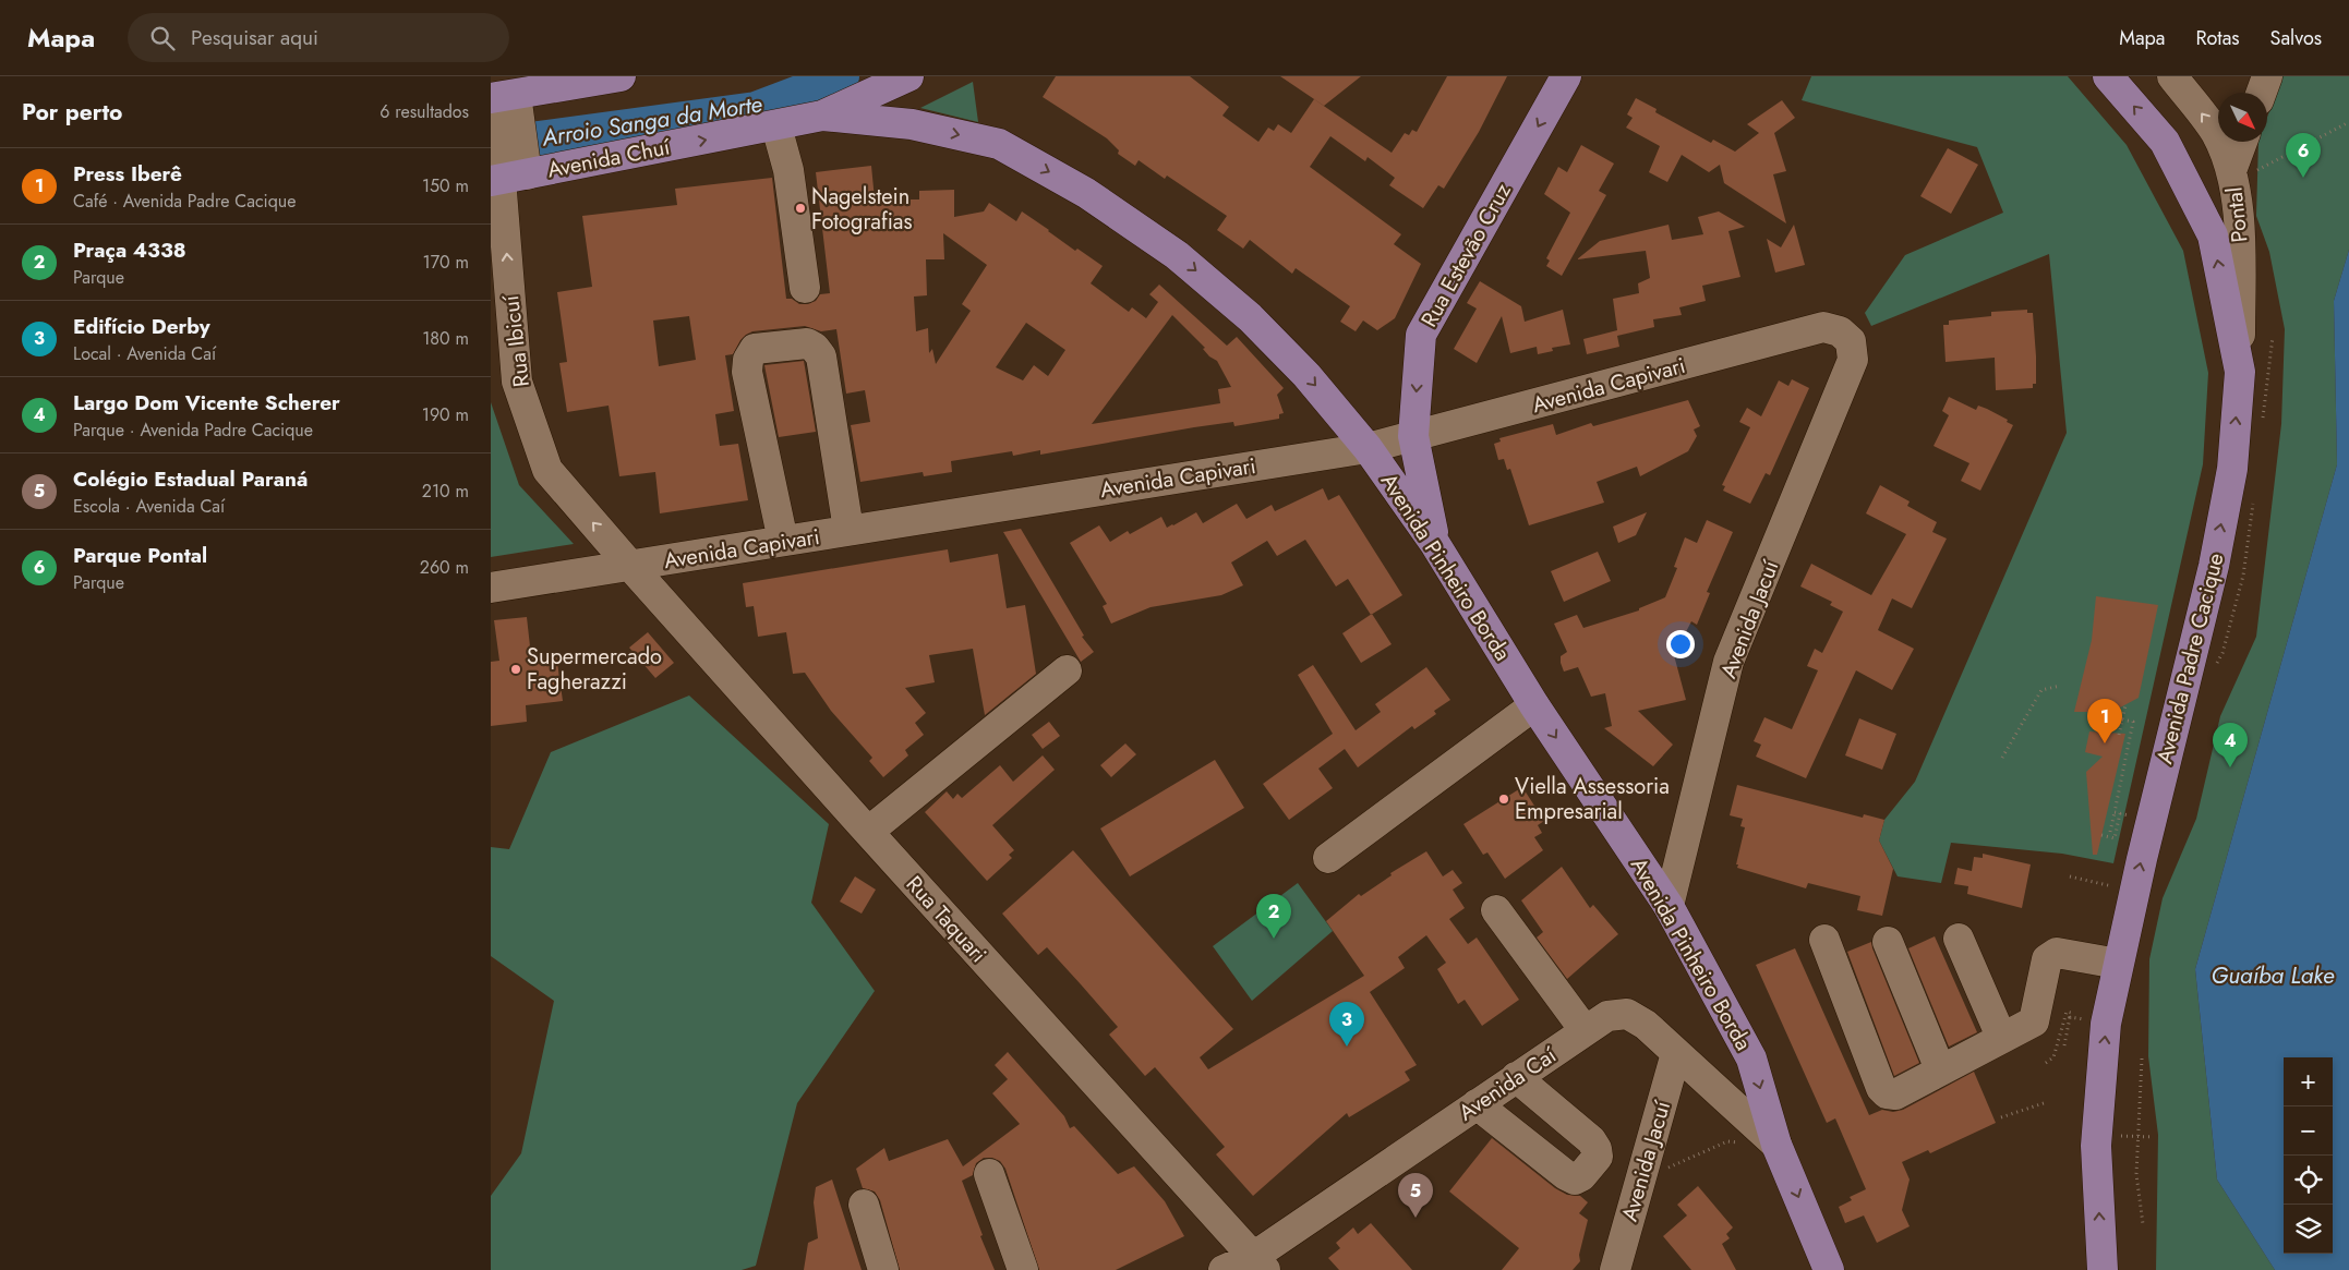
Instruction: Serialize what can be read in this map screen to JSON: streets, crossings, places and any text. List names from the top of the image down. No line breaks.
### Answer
{"streets":{"main road":["Avenida Chuí","Rua Estevão Cruz","Avenida Pinheiro Borda","Avenida Padre Cacique"],"street":["Pontal","Rua Ibicuí","Avenida Capivari","Avenida Jacuí","Rua Taquari","Avenida Caí"]},"crossings":[["Avenida Chuí","Rua Ibicuí"],["Avenida Chuí","Avenida Pinheiro Borda"],["Pontal","Avenida Padre Cacique"],["Rua Estevão Cruz","Avenida Capivari"],["Rua Estevão Cruz","Avenida Pinheiro Borda"],["Rua Ibicuí","Avenida Capivari"],["Rua Ibicuí","Rua Taquari"],["Avenida Capivari","Avenida Pinheiro Borda"],["Avenida Capivari","Avenida Jacuí"],["Avenida Capivari","Rua Taquari"],["Avenida Pinheiro Borda","Avenida Jacuí"],["Avenida Pinheiro Borda","Avenida Caí"],["Avenida Jacuí","Avenida Caí"],["Rua Taquari","Avenida Caí"]],"one_way":["Pontal","Rua Estevão Cruz","Rua Ibicuí","Avenida Pinheiro Borda","Avenida Padre Cacique"],"water":["Arroio Sanga da Morte","Guaíba Lake"],"places":["Nagelstein Fotografias","Supermercado Fagherazzi","Viella Assessoria Empresarial"],"north":"bottom right","page":{"header":"Mapa","search":"Pesquisar aqui","nav":["Mapa","Rotas","Salvos"],"heading":["Por perto","6 resultados"],"pins":["6","1","4","2","3","5"],"list":[{"mark":"1","name":"Press Iberê","note":"Café · Avenida Padre Cacique","value":"150 m"},{"mark":"2","name":"Praça 4338","note":"Parque","value":"170 m"},{"mark":"3","name":"Edifício Derby","note":"Local · Avenida Caí","value":"180 m"},{"mark":"4","name":"Largo Dom Vicente Scherer","note":"Parque · Avenida Padre Cacique","value":"190 m"},{"mark":"5","name":"Colégio Estadual Paraná","note":"Escola · Avenida Caí","value":"210 m"},{"mark":"6","name":"Parque Pontal","note":"Parque","value":"260 m"}],"map_buttons":["+","−"]}}
